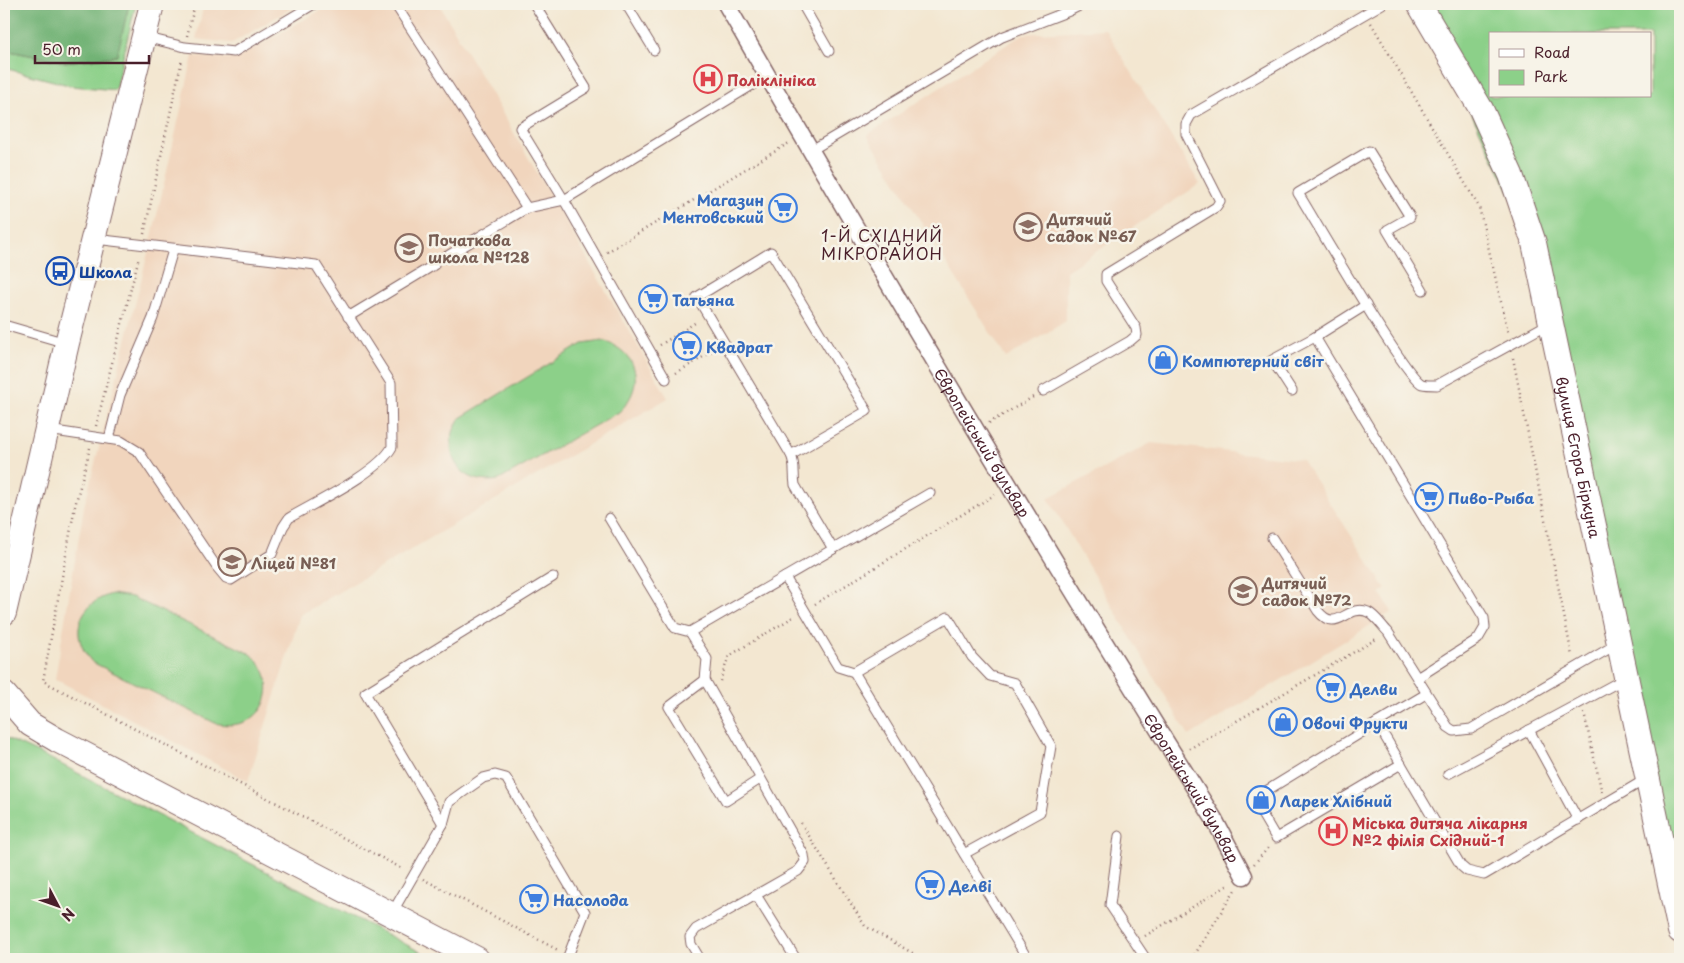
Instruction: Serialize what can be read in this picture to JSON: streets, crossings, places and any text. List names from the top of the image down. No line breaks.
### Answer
{"streets":{"street":["Європейський бульвар","вулиця Єгора Біркуна"]},"districts":["1-Й СХІДНИЙ МІКРОРАЙОН"],"places":{"hospital":["Поліклініка","Міська дитяча лікарня №2 філія Східний-1"],"supermarket":["Магазин Ментовський","Татьяна","Квадрат","Пиво-Рыба","Делви","Делві","Насолода"],"school or university":["Дитячий садок №67","Початкова школа №128","Ліцей №81","Дитячий садок №72"],"bus stop":["Школа"],"shop":["Компютерний світ","Овочі Фрукти","Ларек Хлібний"]},"legend":["Road","Park"],"scale_bar":"50 m","north":"bottom right"}
